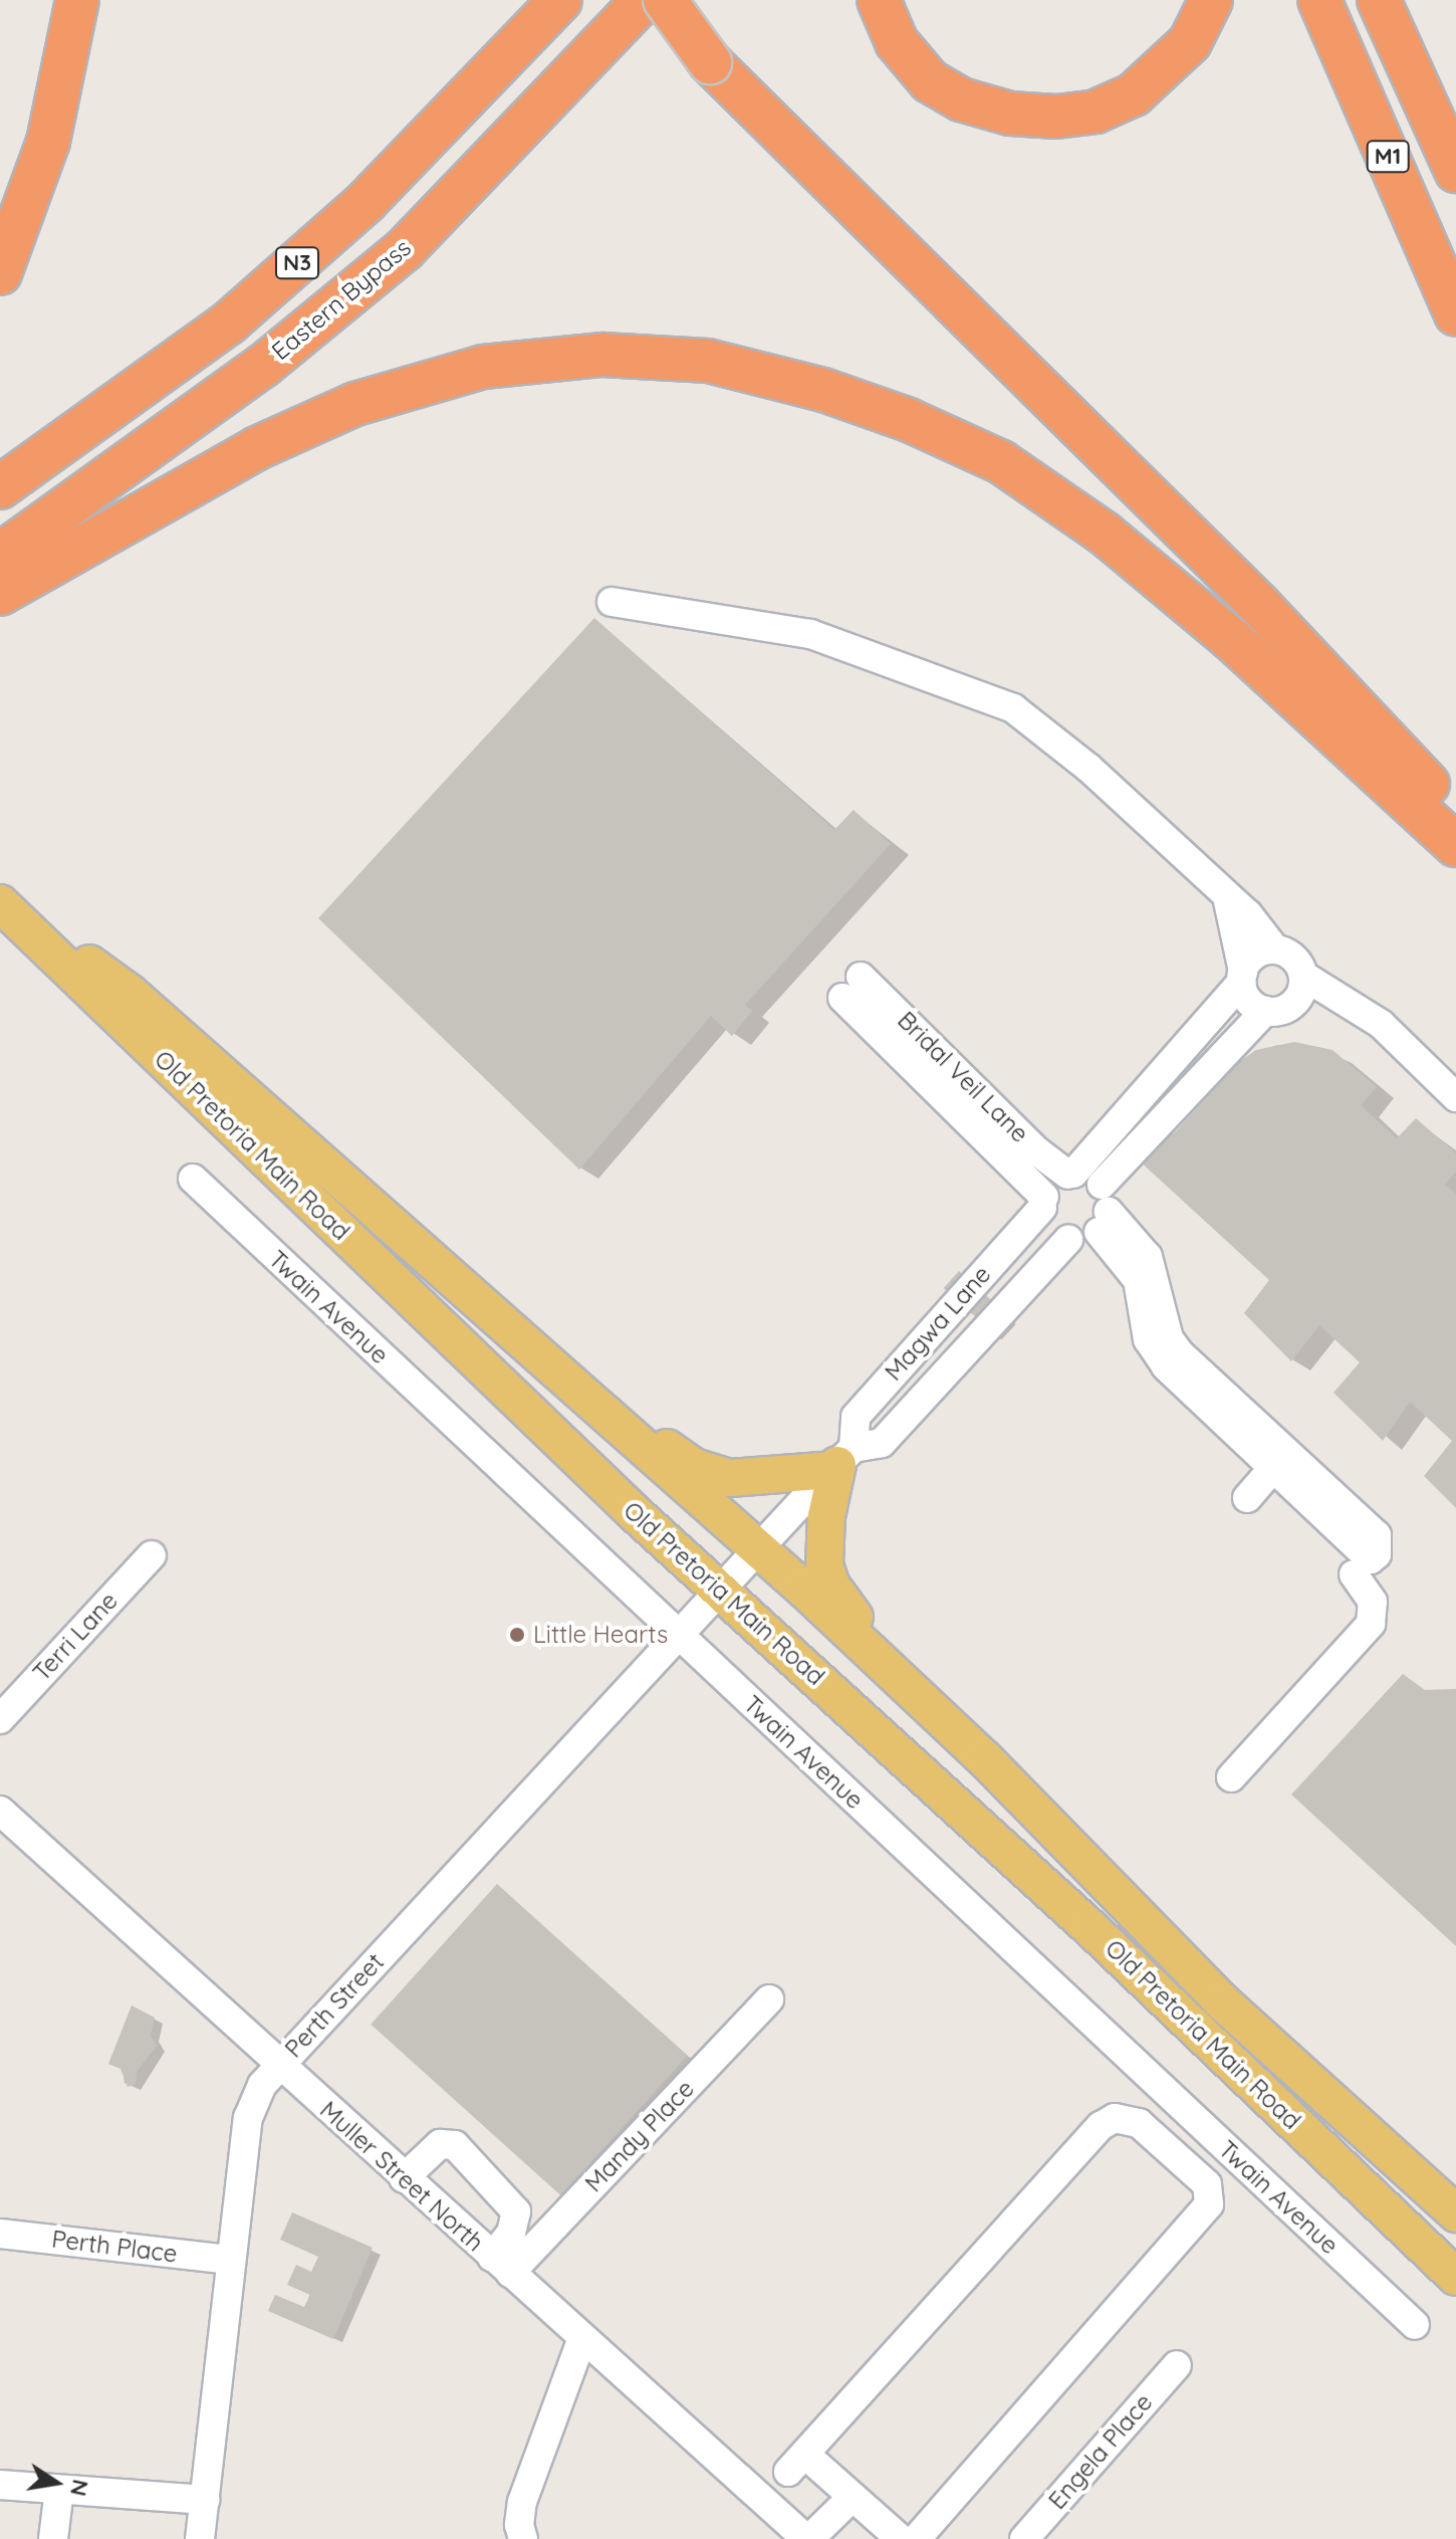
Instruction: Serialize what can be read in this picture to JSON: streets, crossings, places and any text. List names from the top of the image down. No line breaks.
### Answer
{"streets":{"highway":["M1","N3","Eastern Bypass"],"main road":["Old Pretoria Main Road"],"street":["Bridal Veil Lane","Twain Avenue","Magwa Lane","Terri Lane","Perth Street","Mandy Place","Muller Street North","Perth Place","Engela Place"]},"crossings":[["Bridal Veil Lane","Magwa Lane"],["Old Pretoria Main Road","Magwa Lane"],["Old Pretoria Main Road","Perth Street"],["Twain Avenue","Perth Street"],["Magwa Lane","Perth Street"],["Perth Street","Muller Street North"],["Perth Street","Perth Place"],["Mandy Place","Muller Street North"]],"places":["Little Hearts"],"north":"right"}
